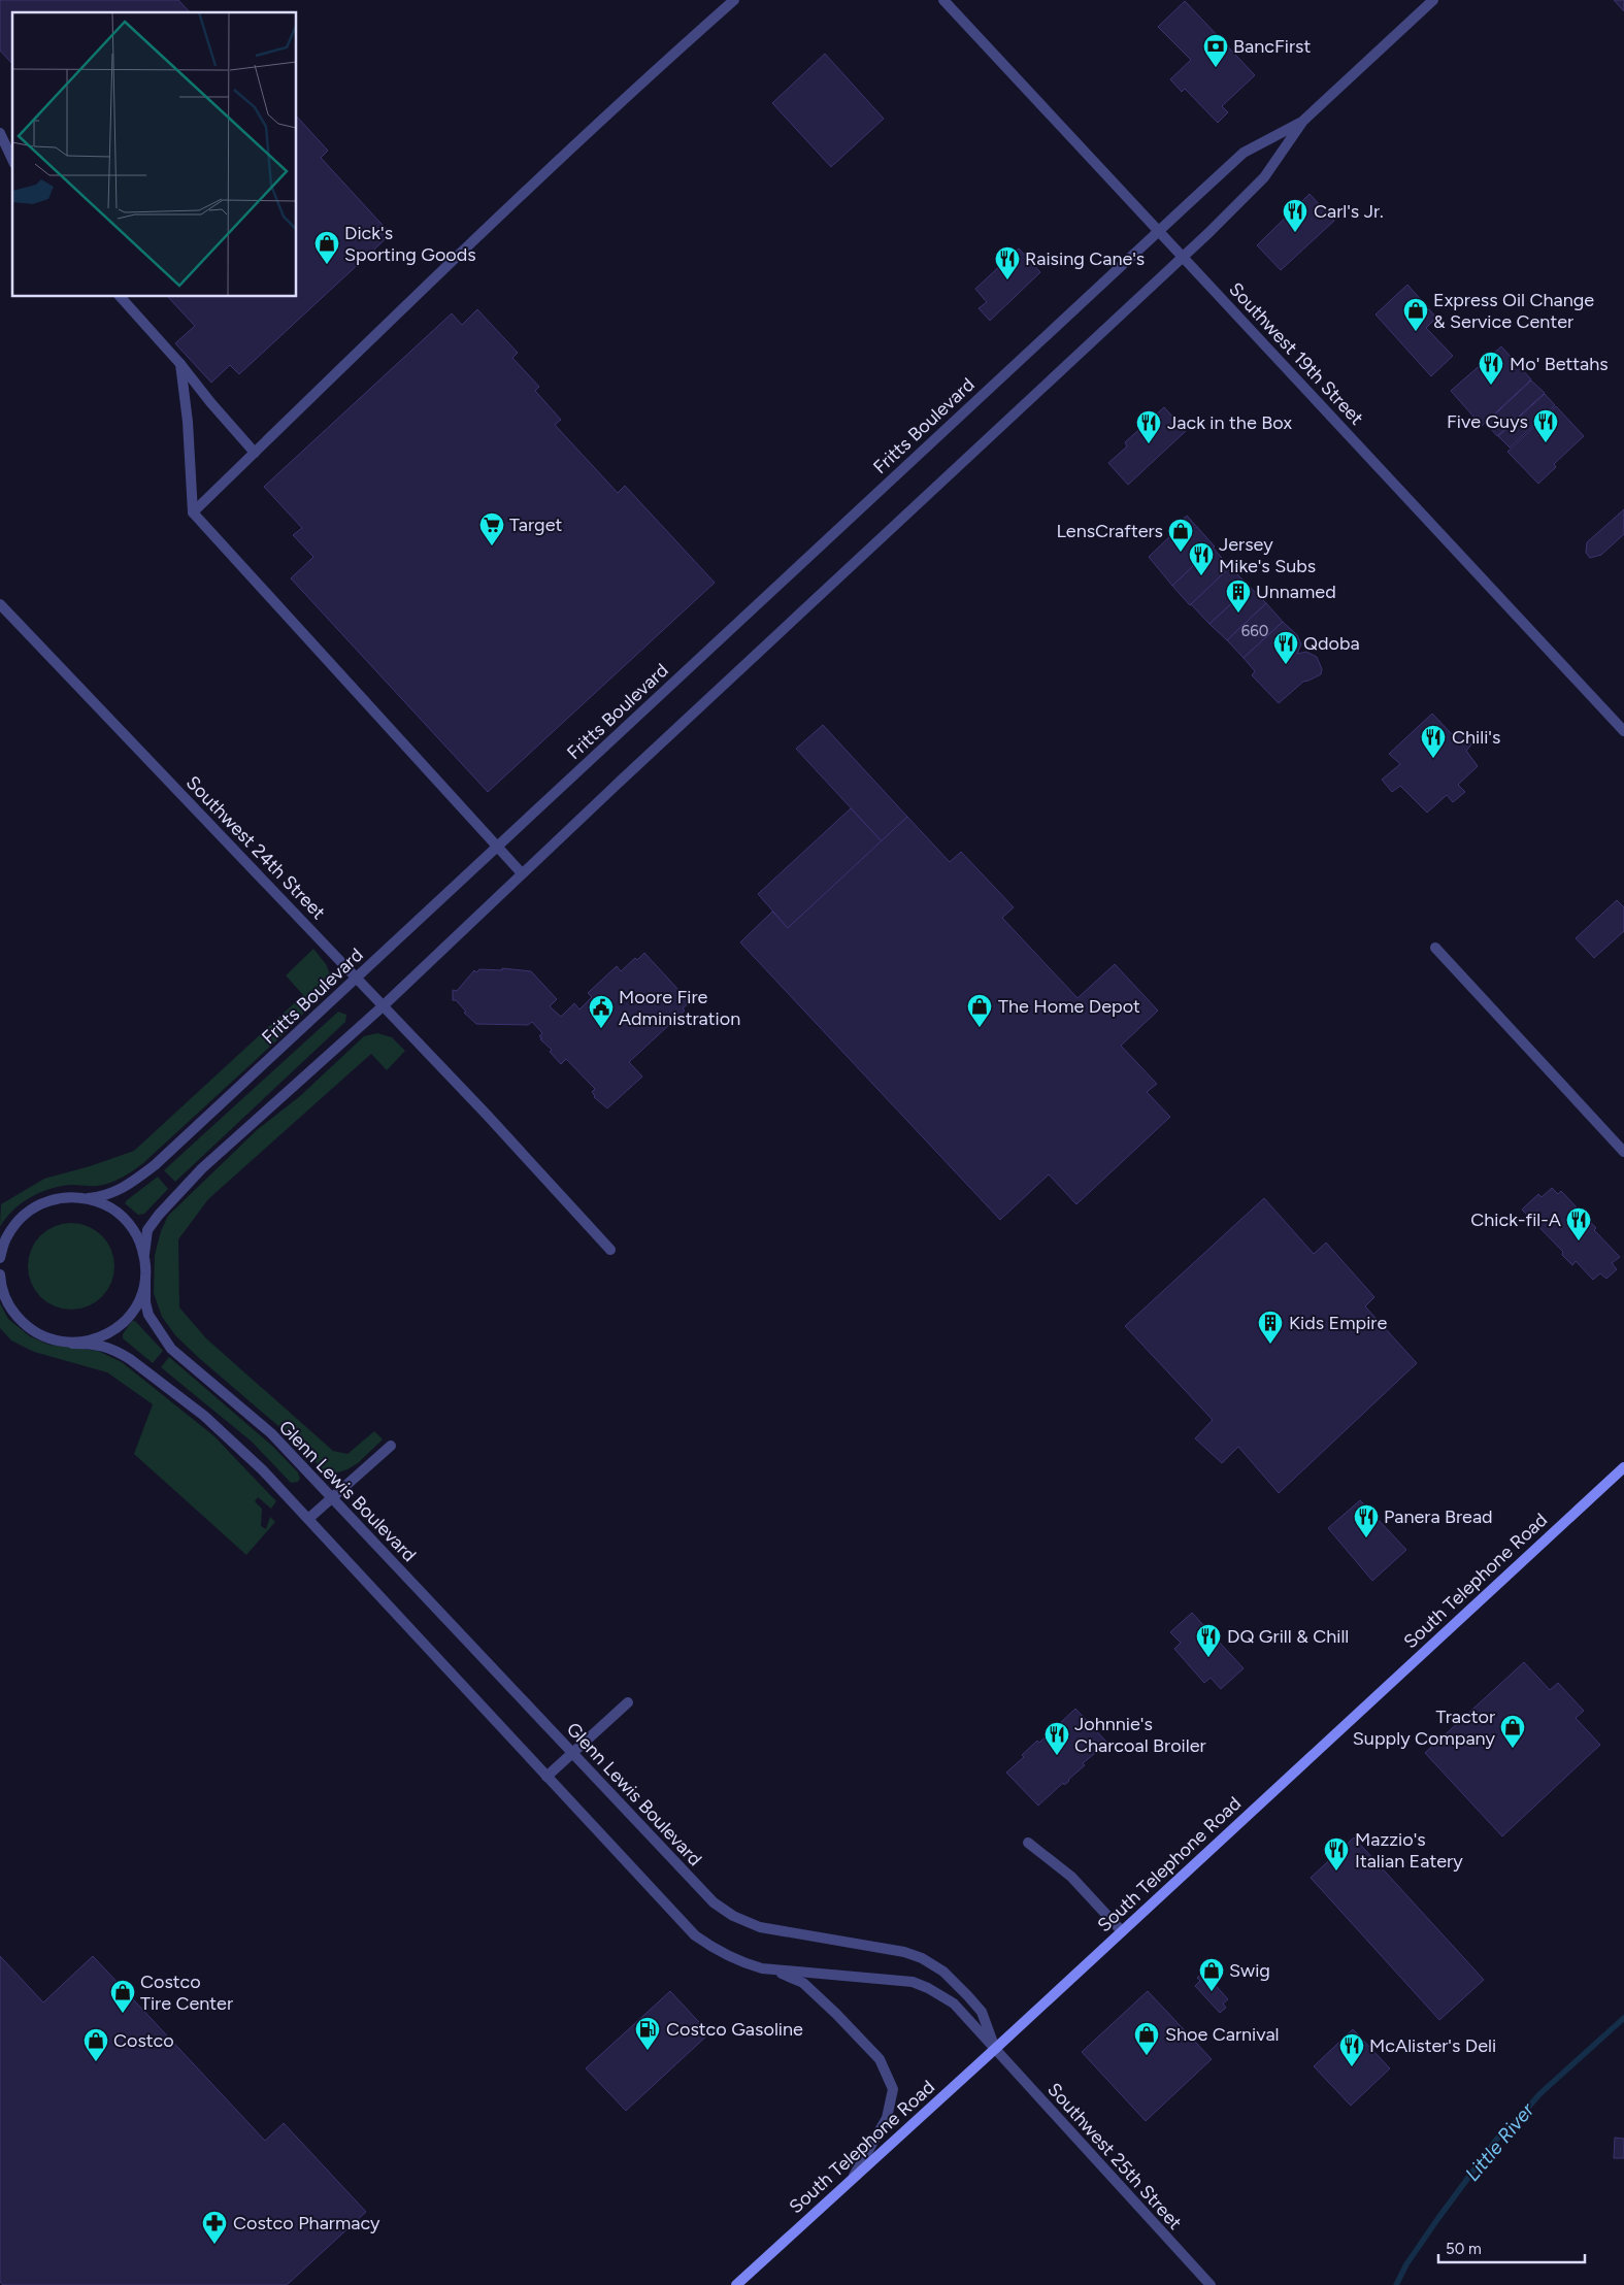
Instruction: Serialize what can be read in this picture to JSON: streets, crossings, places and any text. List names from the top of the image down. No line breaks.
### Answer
{"streets":{"main road":["South Telephone Road"],"street":["Southwest 19th Street","Fritts Boulevard","Southwest 24th Street","Glenn Lewis Boulevard","Southwest 25th Street"]},"crossings":[["Southwest 19th Street","Fritts Boulevard"],["Fritts Boulevard","Southwest 24th Street"],["Glenn Lewis Boulevard","South Telephone Road"],["Glenn Lewis Boulevard","Southwest 25th Street"],["South Telephone Road","Southwest 25th Street"]],"water":["Little River"],"places":{"bank":["BancFirst"],"restaurant":["Carl's Jr.","Raising Cane's","Mo' Bettahs","Five Guys","Jack in the Box","Jersey Mike's Subs","Qdoba","Chili's","Chick-fil-A","Panera Bread","DQ Grill & Chill","Johnnie's Charcoal Broiler","Mazzio's Italian Eatery","McAlister's Deli"],"shop":["Dick's Sporting Goods","Express Oil Change & Service Center","LensCrafters","The Home Depot","Tractor Supply Company","Swig","Costco Tire Center","Shoe Carnival","Costco"],"supermarket":["Target"],"building":["Unnamed","Kids Empire"],"public building":["Moore Fire Administration"],"fuel station":["Costco Gasoline"],"pharmacy":["Costco Pharmacy"]},"house_numbers":["660"],"scale_bar":"50 m"}
